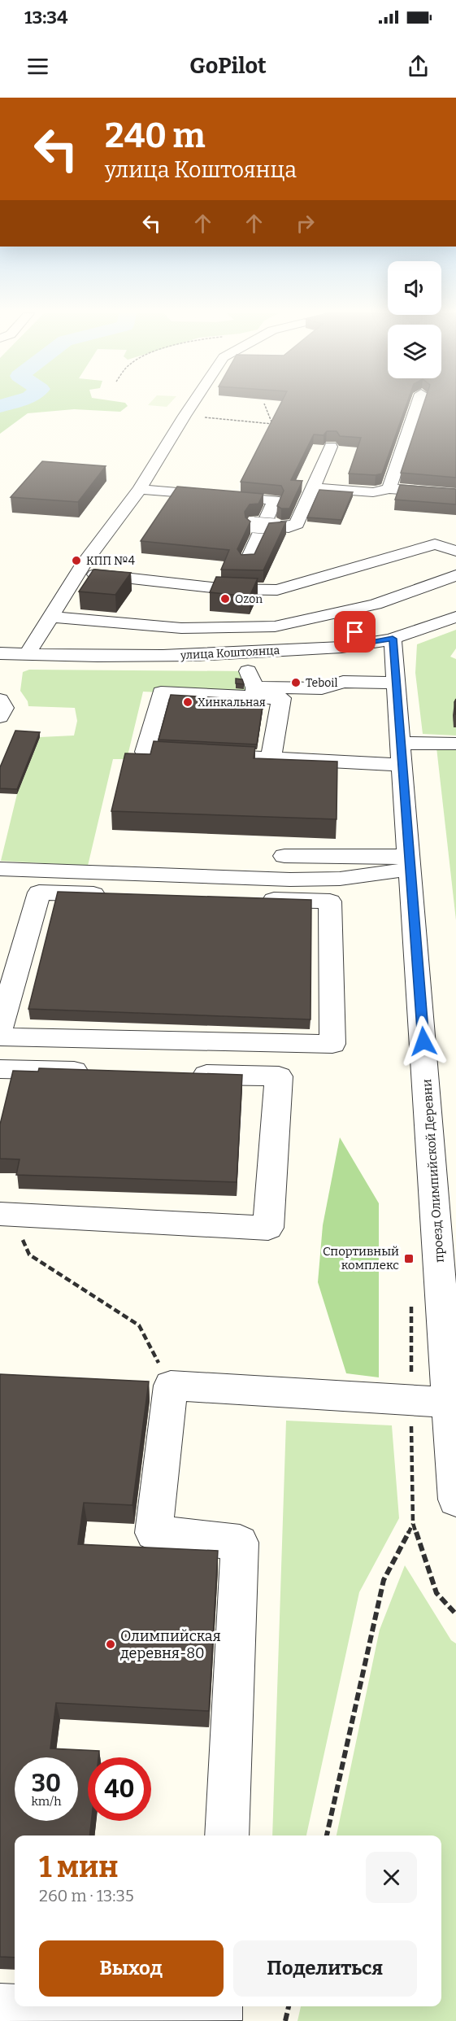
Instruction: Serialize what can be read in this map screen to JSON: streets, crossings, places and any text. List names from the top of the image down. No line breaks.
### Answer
{"streets":{"street":["улица Коштоянца","проезд Олимпийской Деревни"]},"crossings":[["улица Коштоянца","проезд Олимпийской Деревни"]],"places":{"other":["КПП №4","Ozon","Teboil","Хинкальная","Олимпийская деревня-80"],"transit":["Спортивный комплекс"]},"page":{"status":"13:34","header":"GoPilot","turn":["240 m","улица Коштоянца"],"speed":"30 km/h","limit":"40","heading":["1 мин","260 m · 13:35"],"buttons":["Выход","Поделиться"]}}
